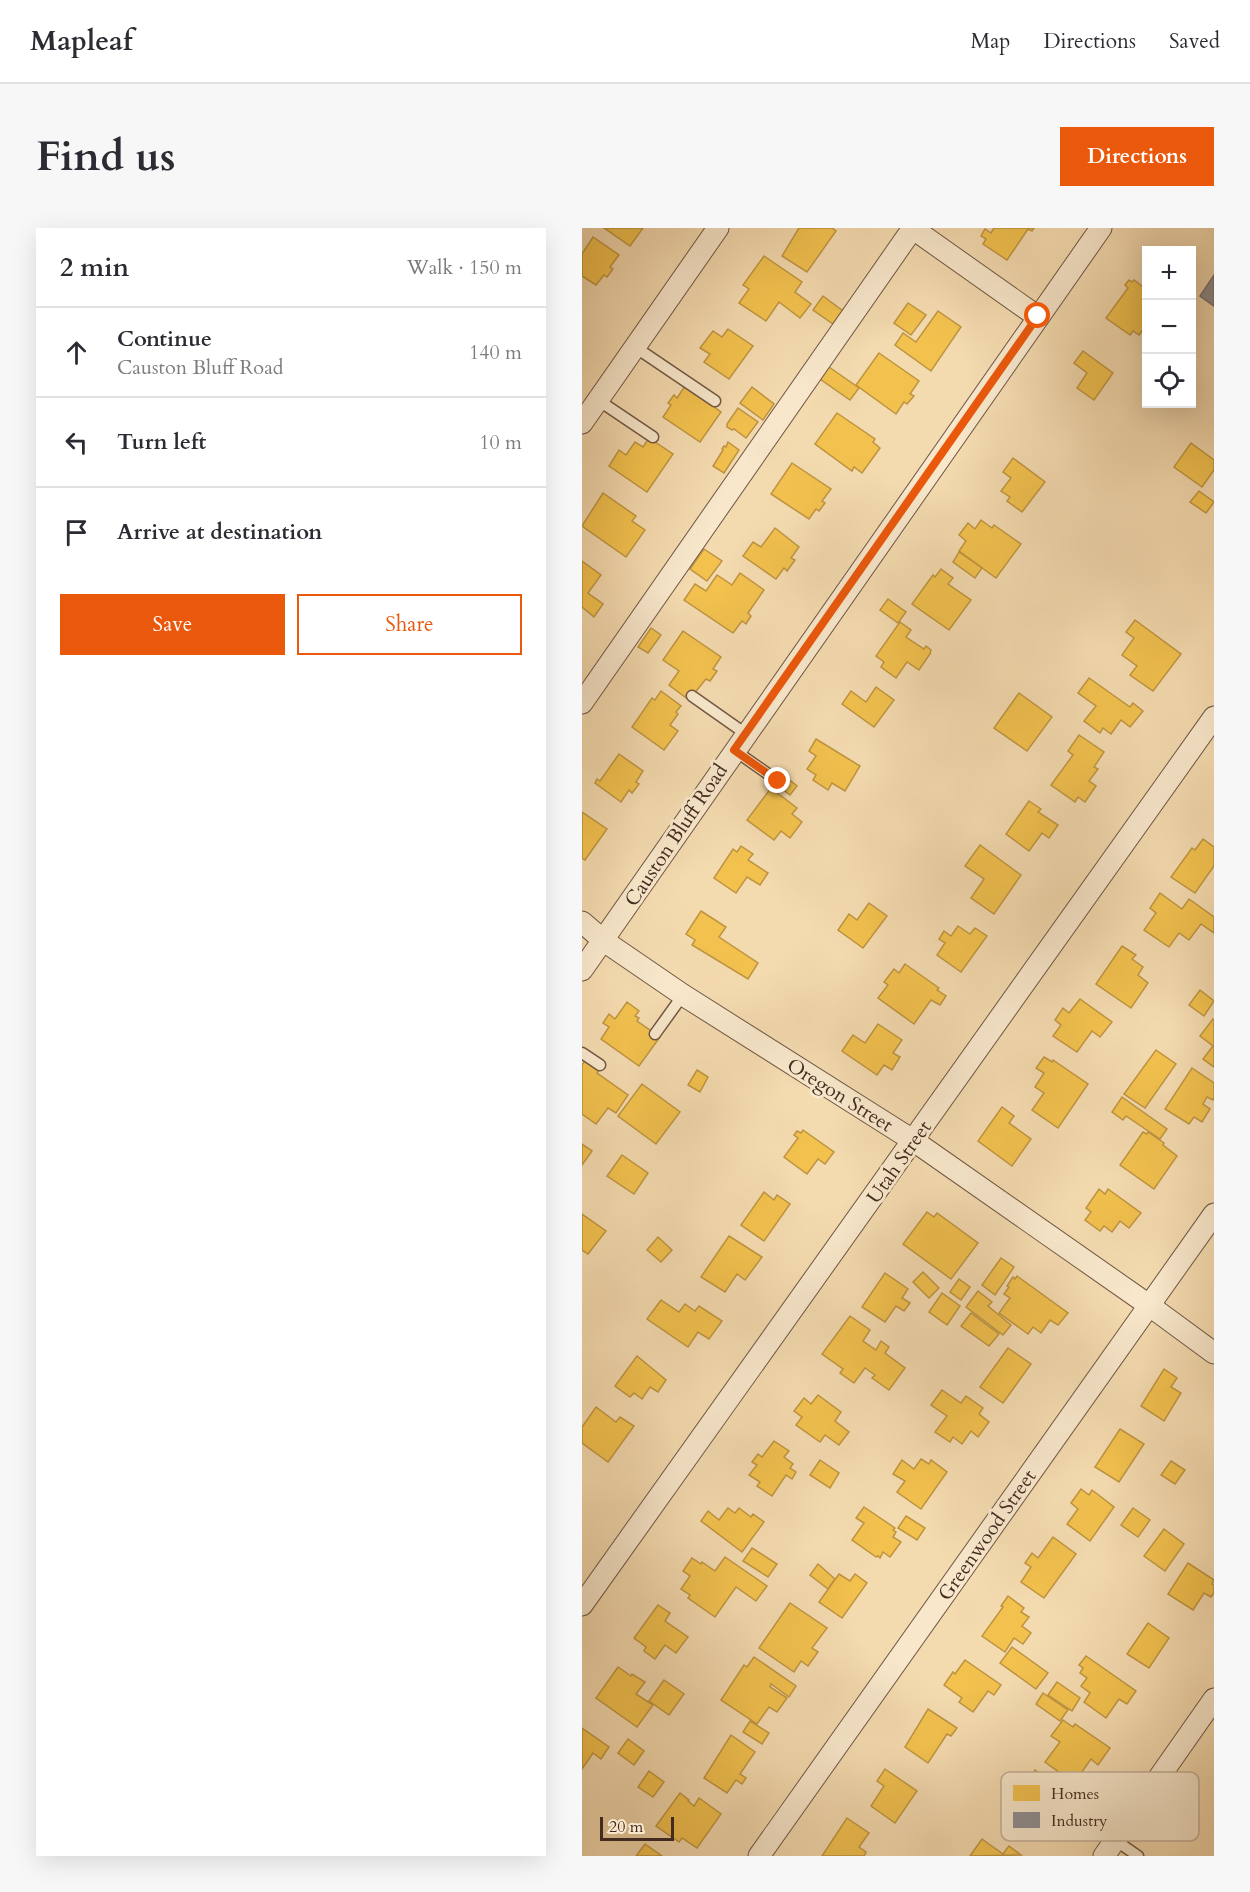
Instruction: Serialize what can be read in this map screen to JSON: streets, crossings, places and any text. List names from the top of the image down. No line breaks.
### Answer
{"streets":{"street":["Causton Bluff Road","Oregon Street","Utah Street","Greenwood Street"]},"crossings":[["Causton Bluff Road","Oregon Street"],["Oregon Street","Utah Street"],["Oregon Street","Greenwood Street"]],"legend":["Homes","Industry"],"scale_bar":"20 m","page":{"header":"Mapleaf","nav":["Map","Directions","Saved"],"buttons":["Directions",["Save","Share"]],"title":"Find us","heading":["2 min","Walk · 150 m"],"map_buttons":["+","−"],"list":[["Continue","Causton Bluff Road","140 m"],["Turn left","10 m"],"Arrive at destination"],"scale":"20 m"}}
